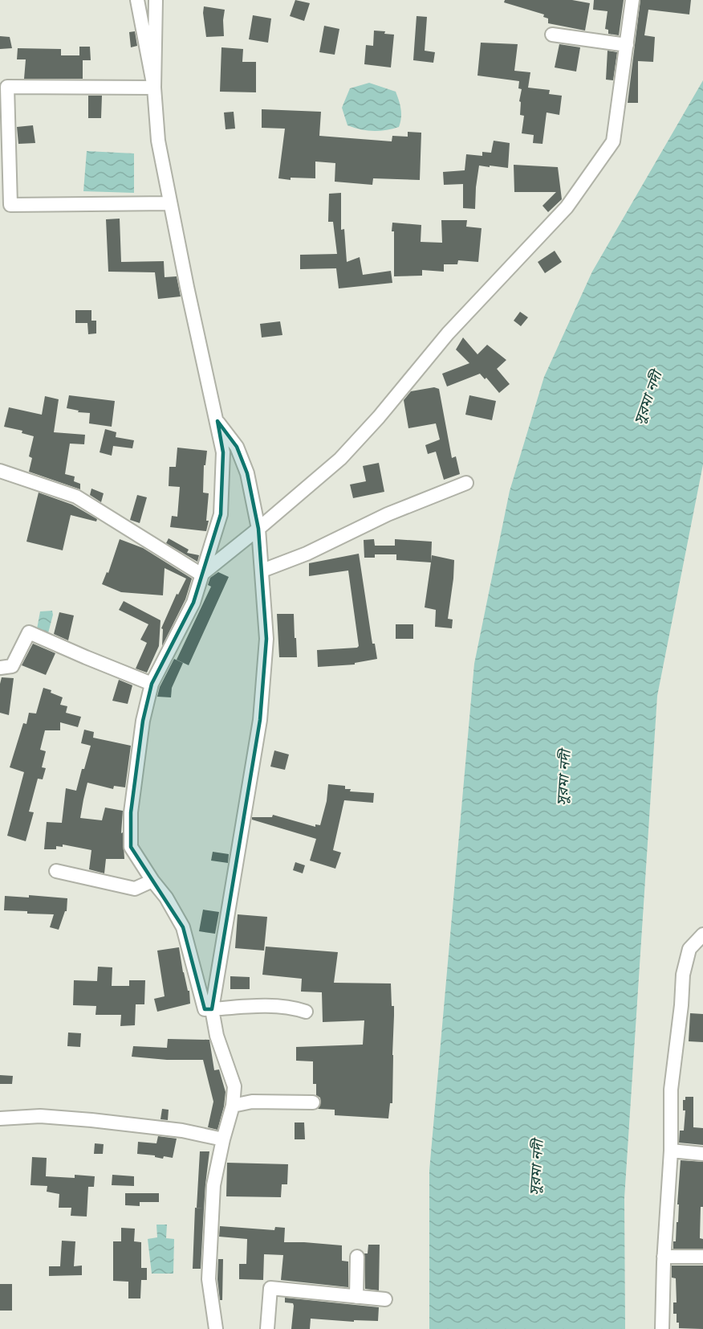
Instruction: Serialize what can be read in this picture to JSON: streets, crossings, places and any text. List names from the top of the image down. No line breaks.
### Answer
{"water":["সুরমা নদী"]}
